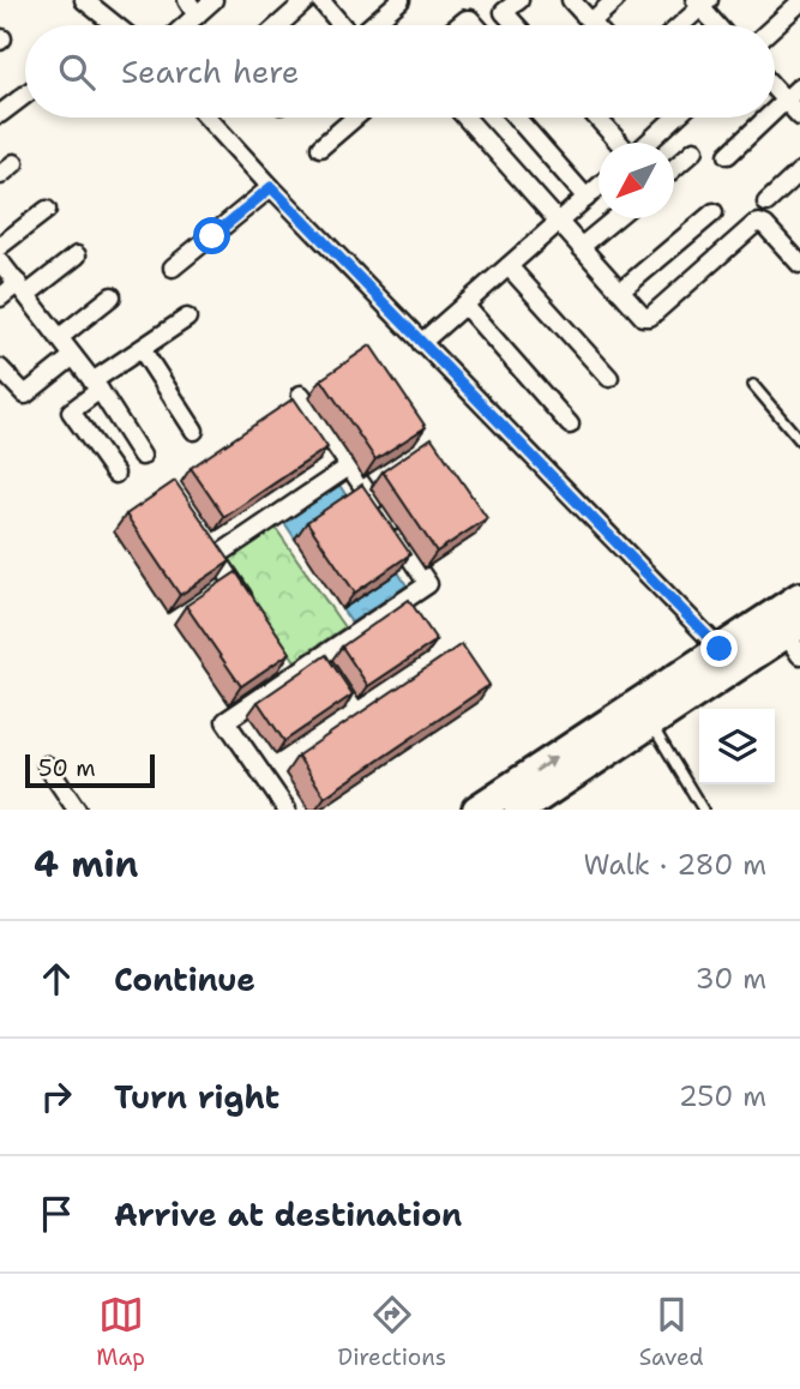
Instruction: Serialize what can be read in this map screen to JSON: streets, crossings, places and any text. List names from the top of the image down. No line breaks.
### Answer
{"scale_bar":"50 m","north":"bottom left","page":{"search":"Search here","scale":"50 m","heading":["4 min","Walk · 280 m"],"list":[["Continue","30 m"],["Turn right","250 m"],"Arrive at destination"],"nav":["Map","Directions","Saved"]}}
